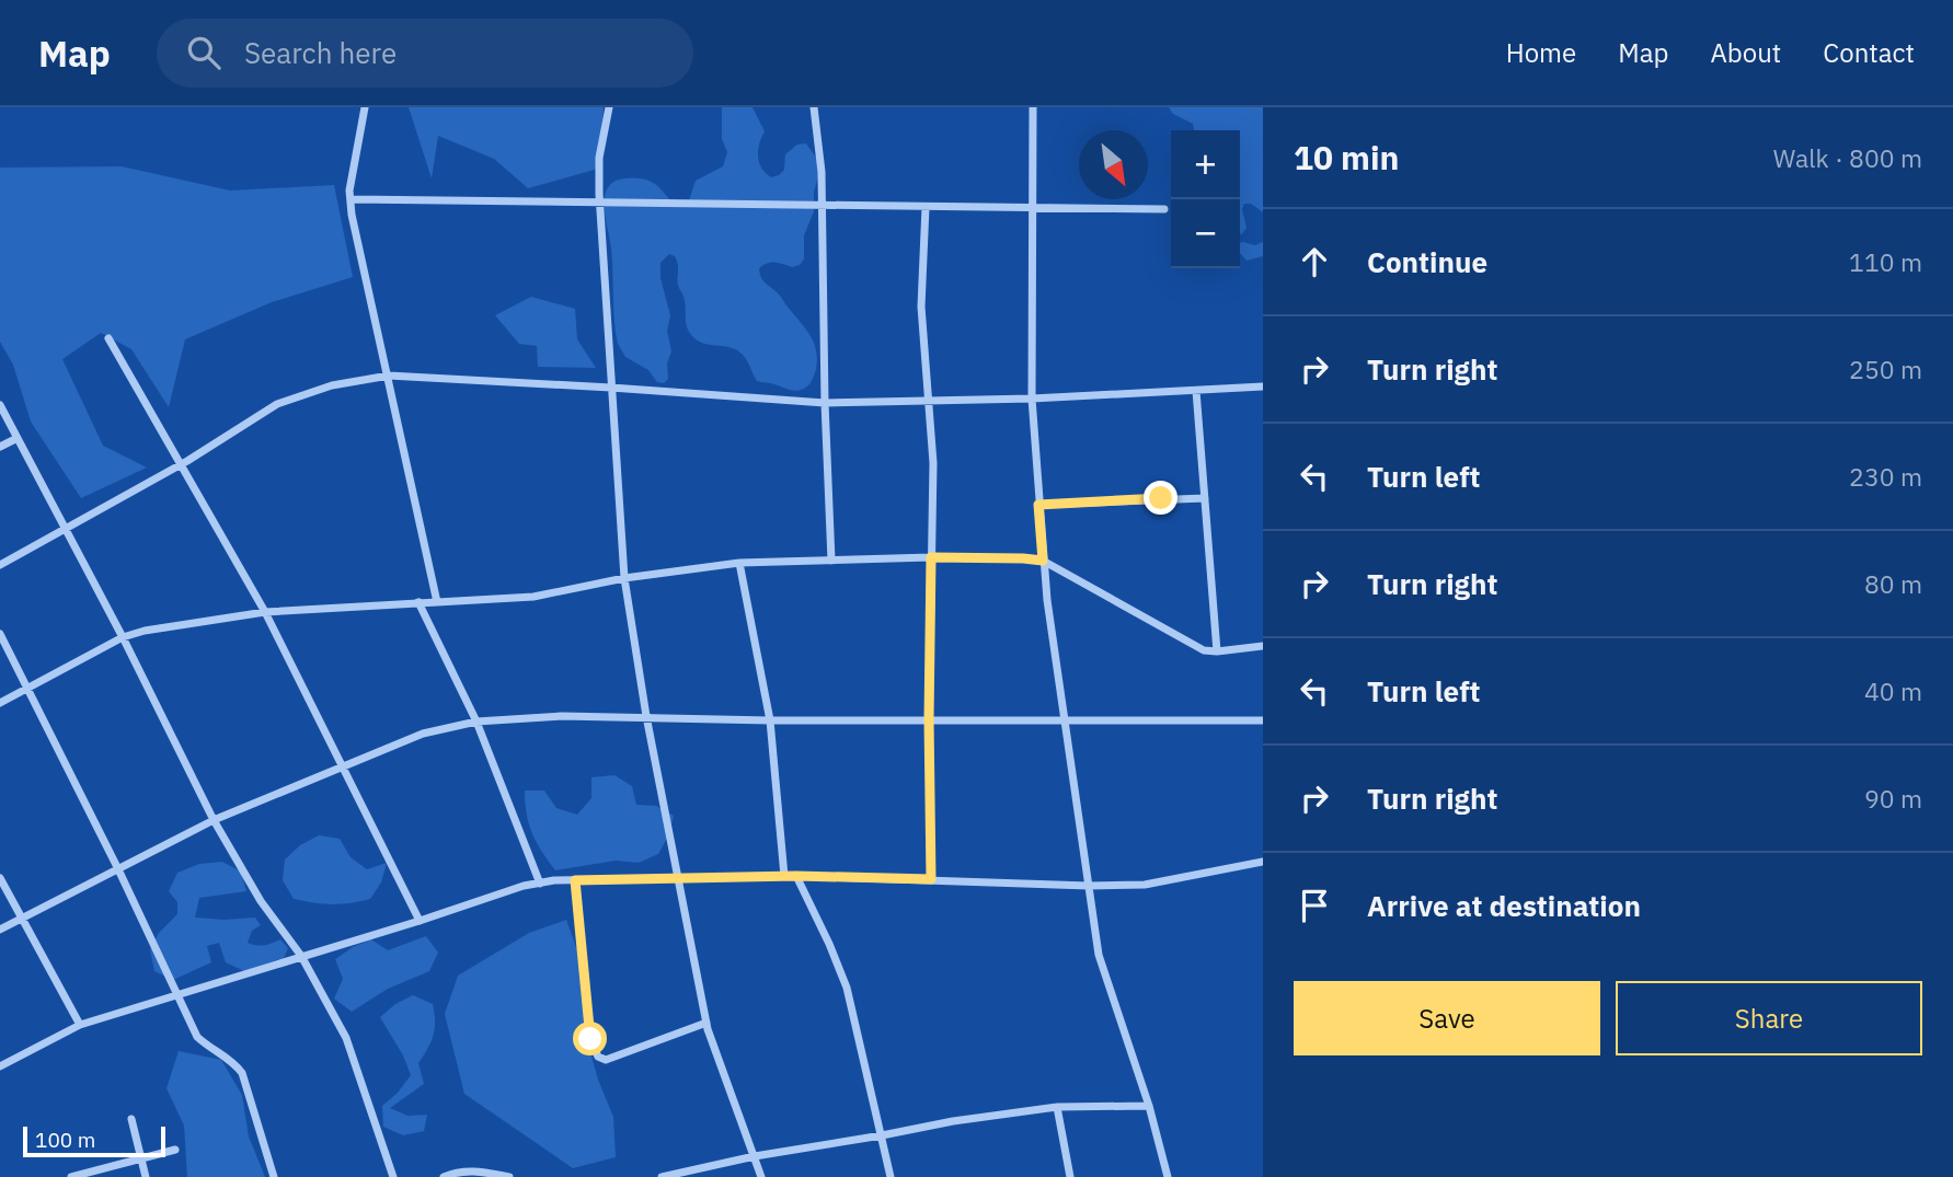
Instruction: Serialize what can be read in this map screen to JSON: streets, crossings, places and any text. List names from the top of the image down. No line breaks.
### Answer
{"scale_bar":"100 m","north":"bottom right","page":{"header":"Map","search":"Search here","nav":["Home","Map","About","Contact"],"heading":["10 min","Walk · 800 m"],"map_buttons":["+","−"],"list":[["Continue","110 m"],["Turn right","250 m"],["Turn left","230 m"],["Turn right","80 m"],["Turn left","40 m"],["Turn right","90 m"],"Arrive at destination"],"buttons":["Save","Share"],"scale":"100 m"}}
